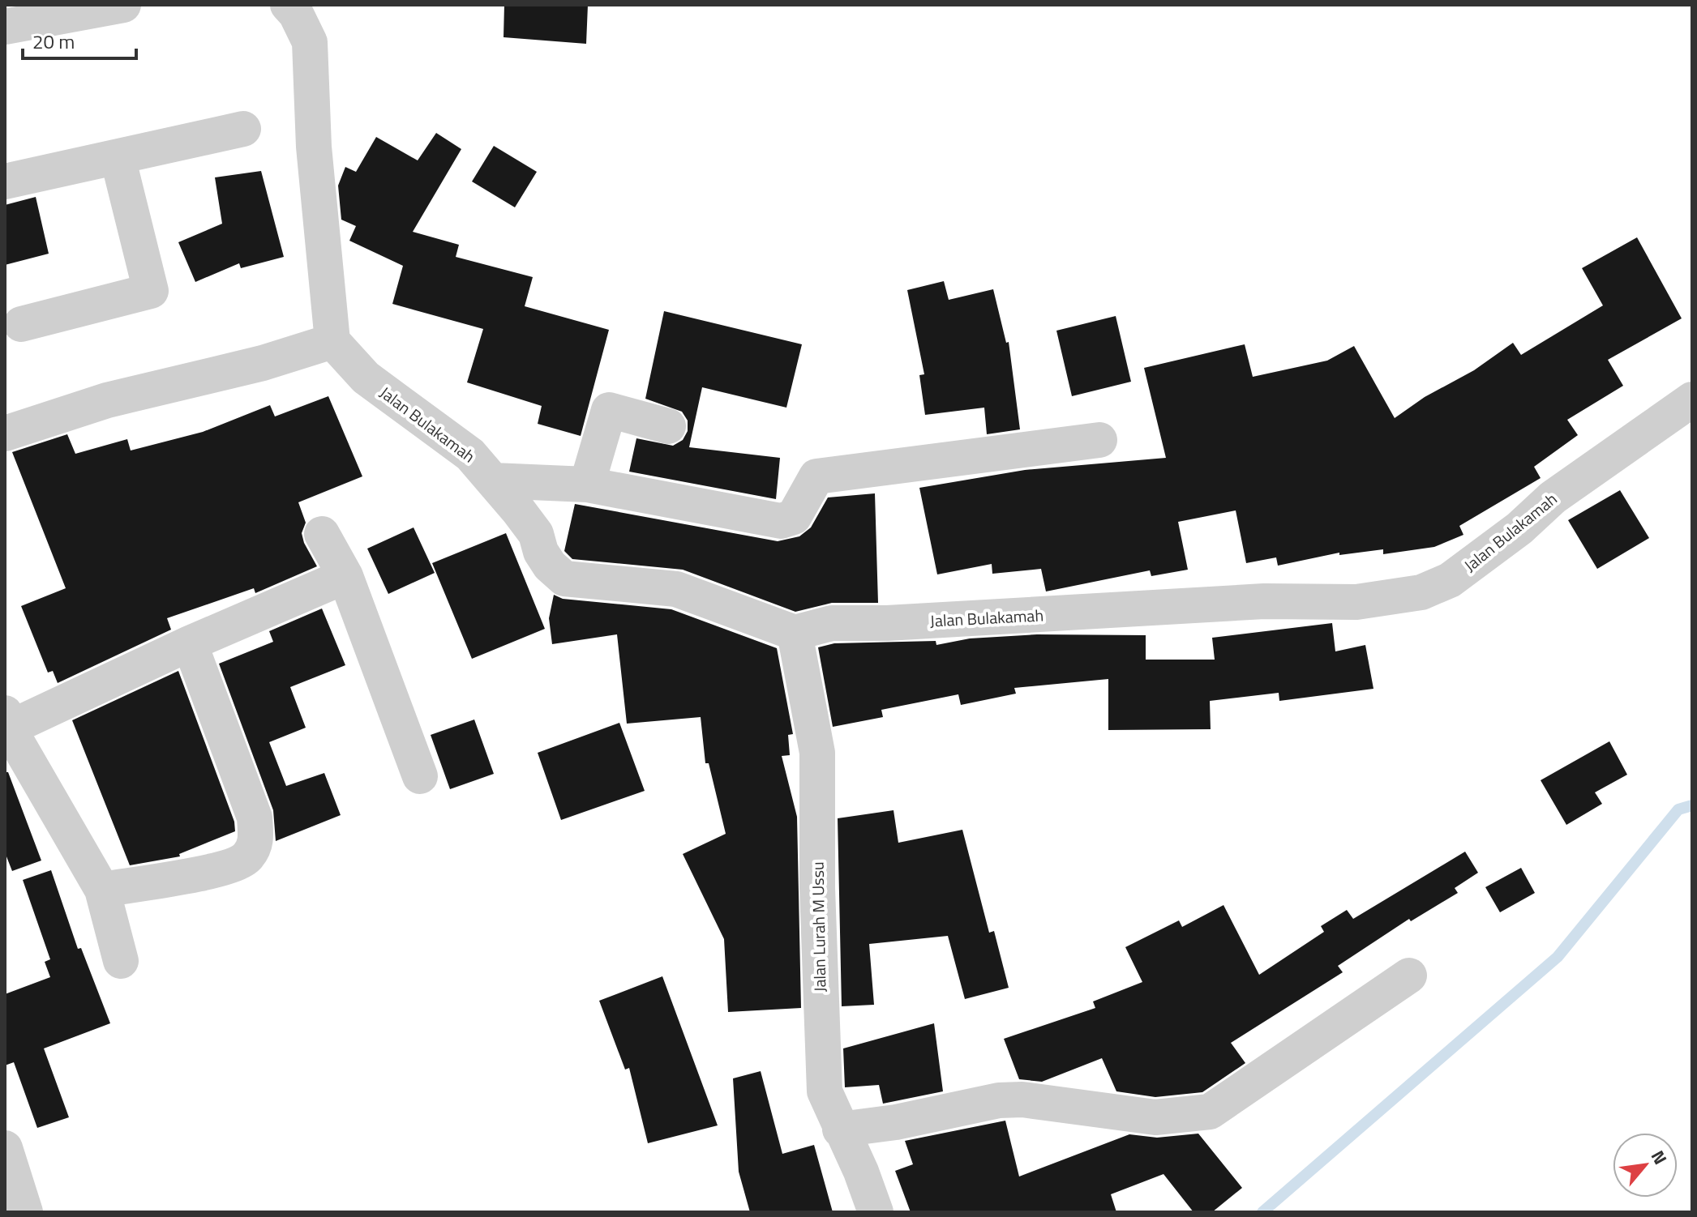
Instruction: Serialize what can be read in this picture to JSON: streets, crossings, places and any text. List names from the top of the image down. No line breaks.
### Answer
{"streets":{"street":["Jalan Bulakamah","Jalan Lurah M Ussu"]},"crossings":[["Jalan Bulakamah","Jalan Lurah M Ussu"]],"scale_bar":"20 m","north":"top right"}
